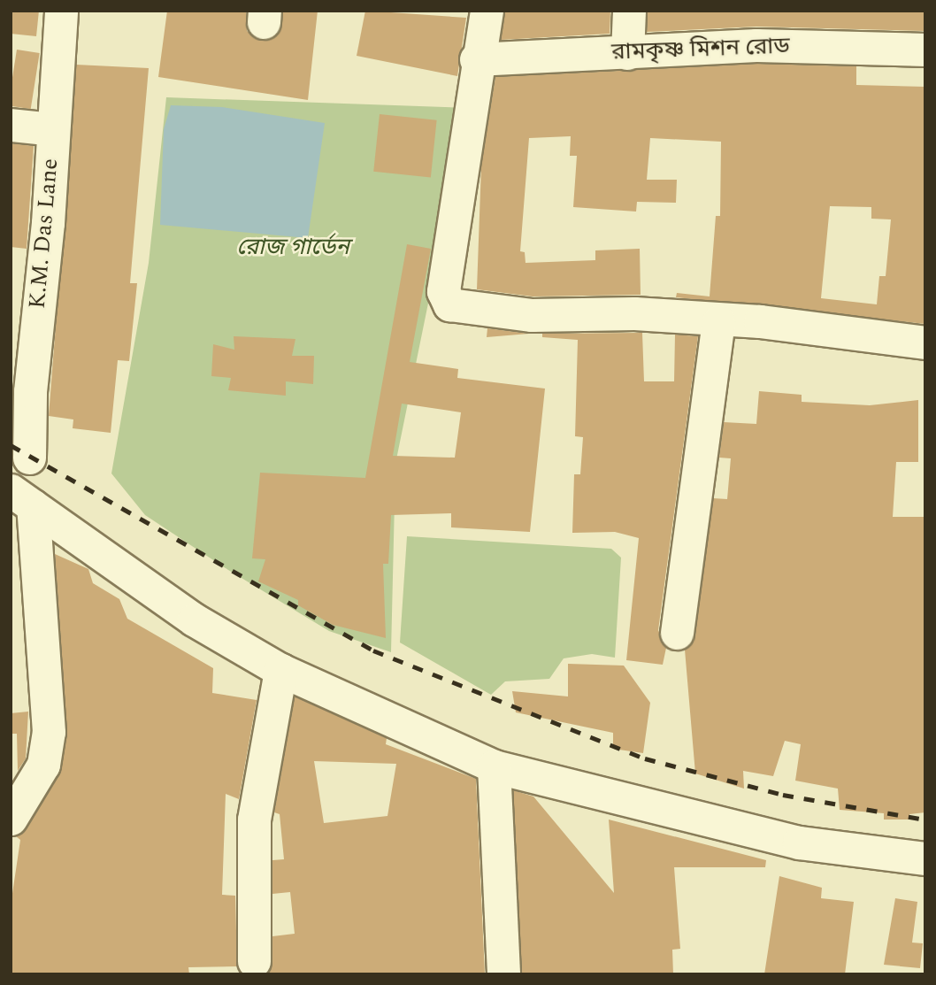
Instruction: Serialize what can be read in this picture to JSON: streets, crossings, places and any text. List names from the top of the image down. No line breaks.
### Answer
{"streets":{"street":["রামকৃষ্ণ মিশন রোড","K.M. Das Lane"]},"parks":["রোজ গার্ডেন"]}
